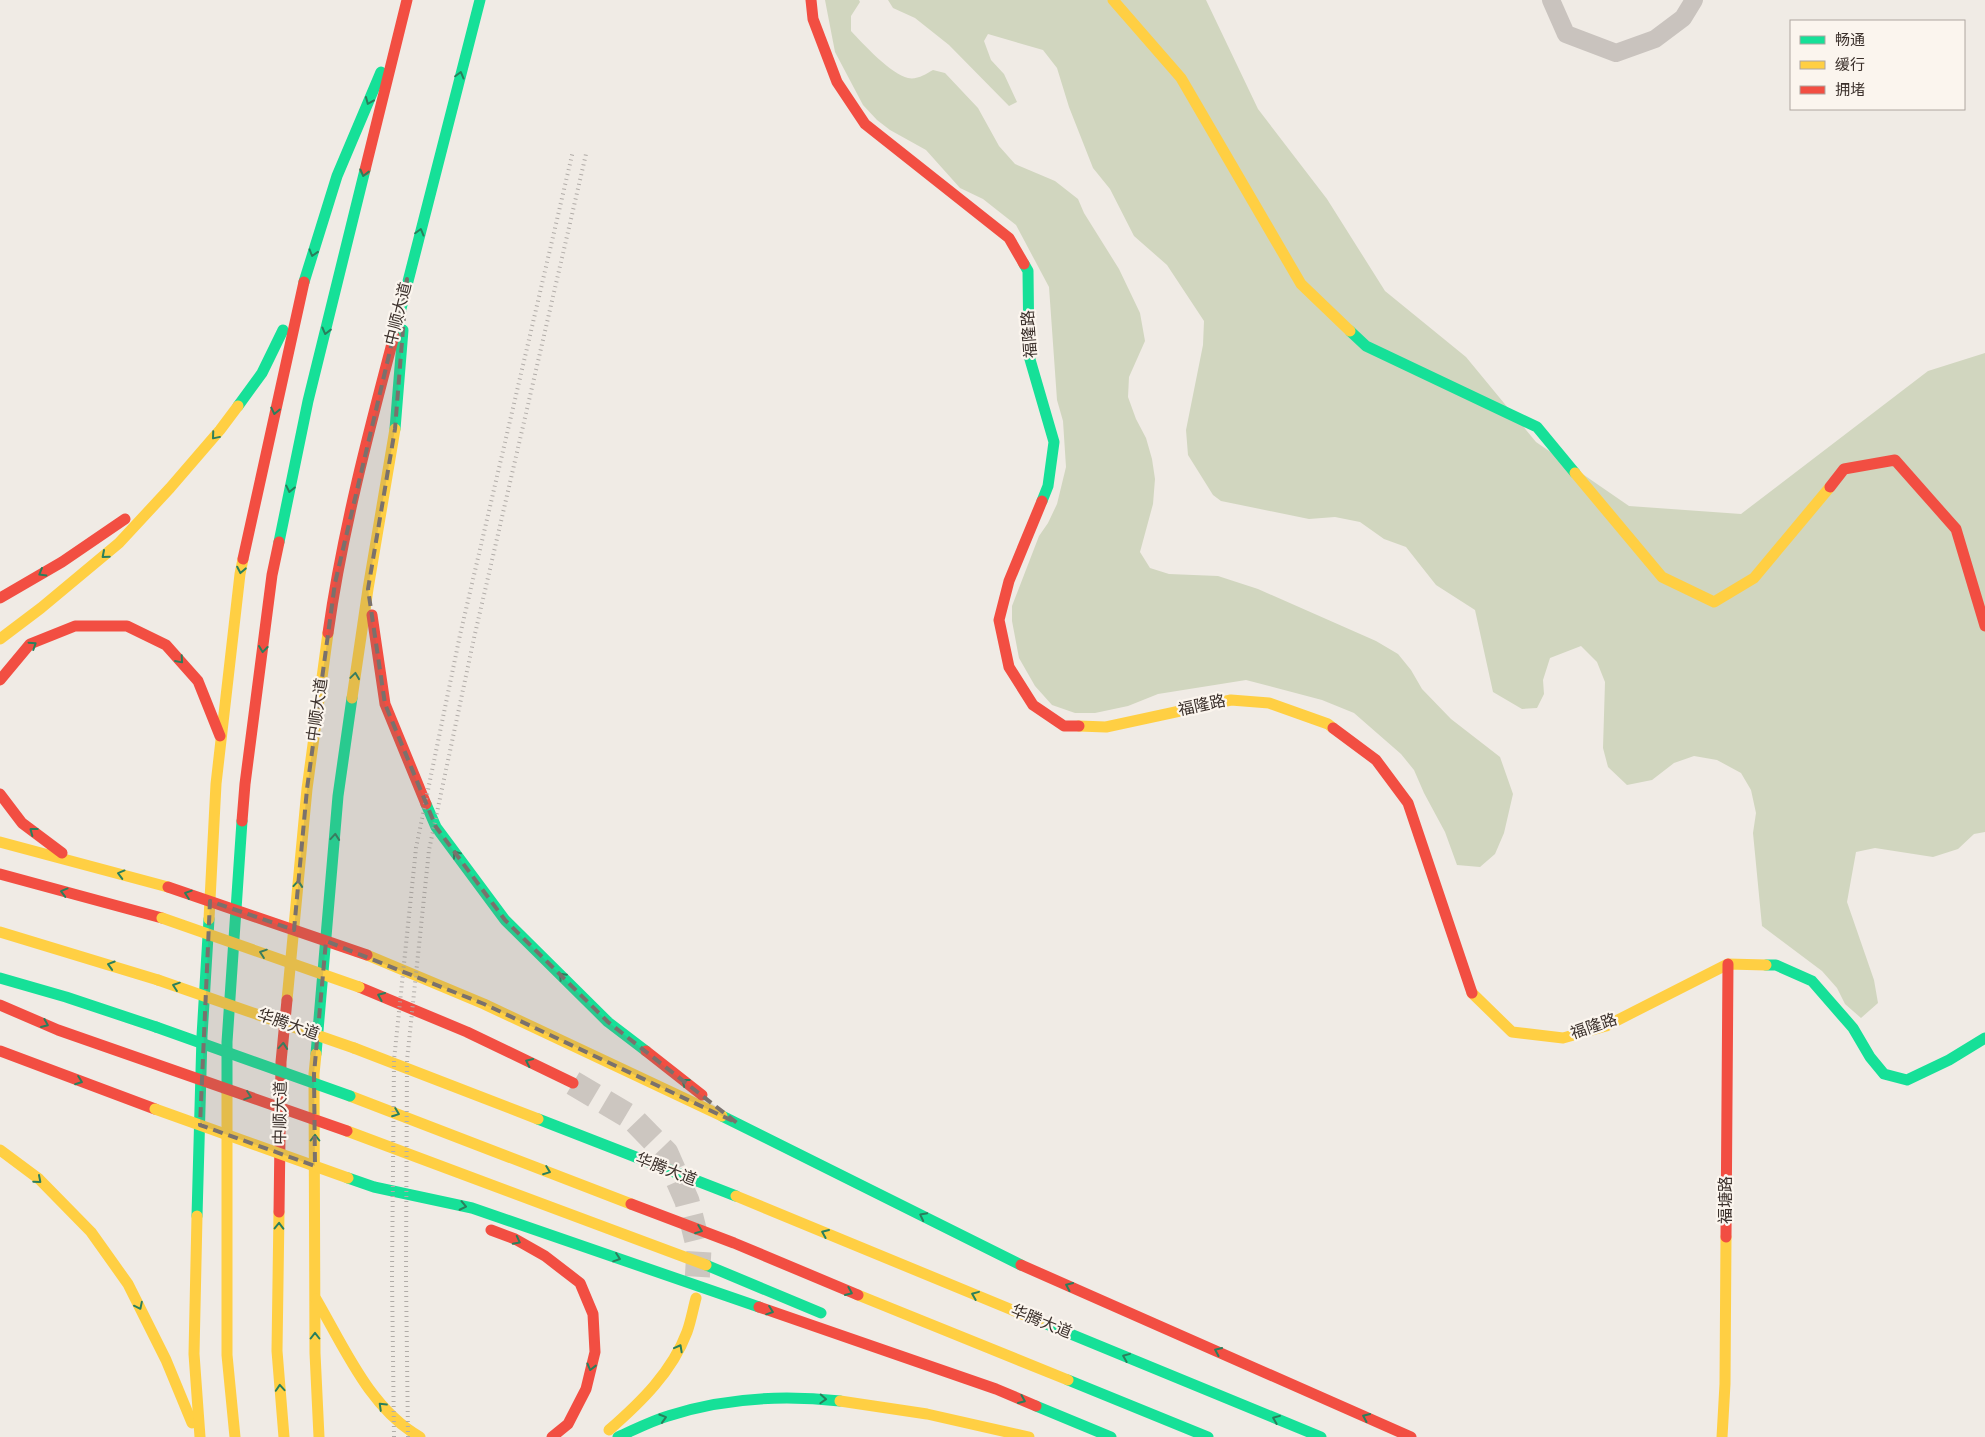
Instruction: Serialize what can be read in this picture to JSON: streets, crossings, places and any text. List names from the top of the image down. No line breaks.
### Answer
{"streets":{"main road":["中顺大道","福隆路","华腾大道","福塘路"]},"crossings":[["福隆路","福塘路"]],"legend":["畅通","缓行","拥堵"]}
